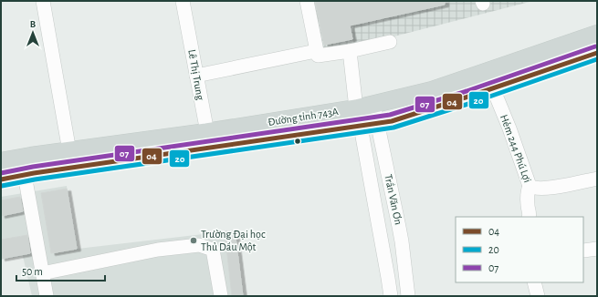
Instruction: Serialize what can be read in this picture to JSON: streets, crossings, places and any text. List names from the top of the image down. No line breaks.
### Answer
{"streets":{"main road":["Đường tỉnh 743A"],"street":["Lê Thị Trung","Hẻm 244 Phú Lợi","Trần Văn Ơn"]},"crossings":[["Lê Thị Trung","Đường tỉnh 743A"],["Đường tỉnh 743A","Hẻm 244 Phú Lợi"],["Đường tỉnh 743A","Trần Văn Ơn"]],"places":["Trường Đại học Thủ Dầu Một"],"lines":["transit line 07","transit line 04","transit line 20"],"legend":["04","20","07"],"scale_bar":"50 m","north":"top"}
